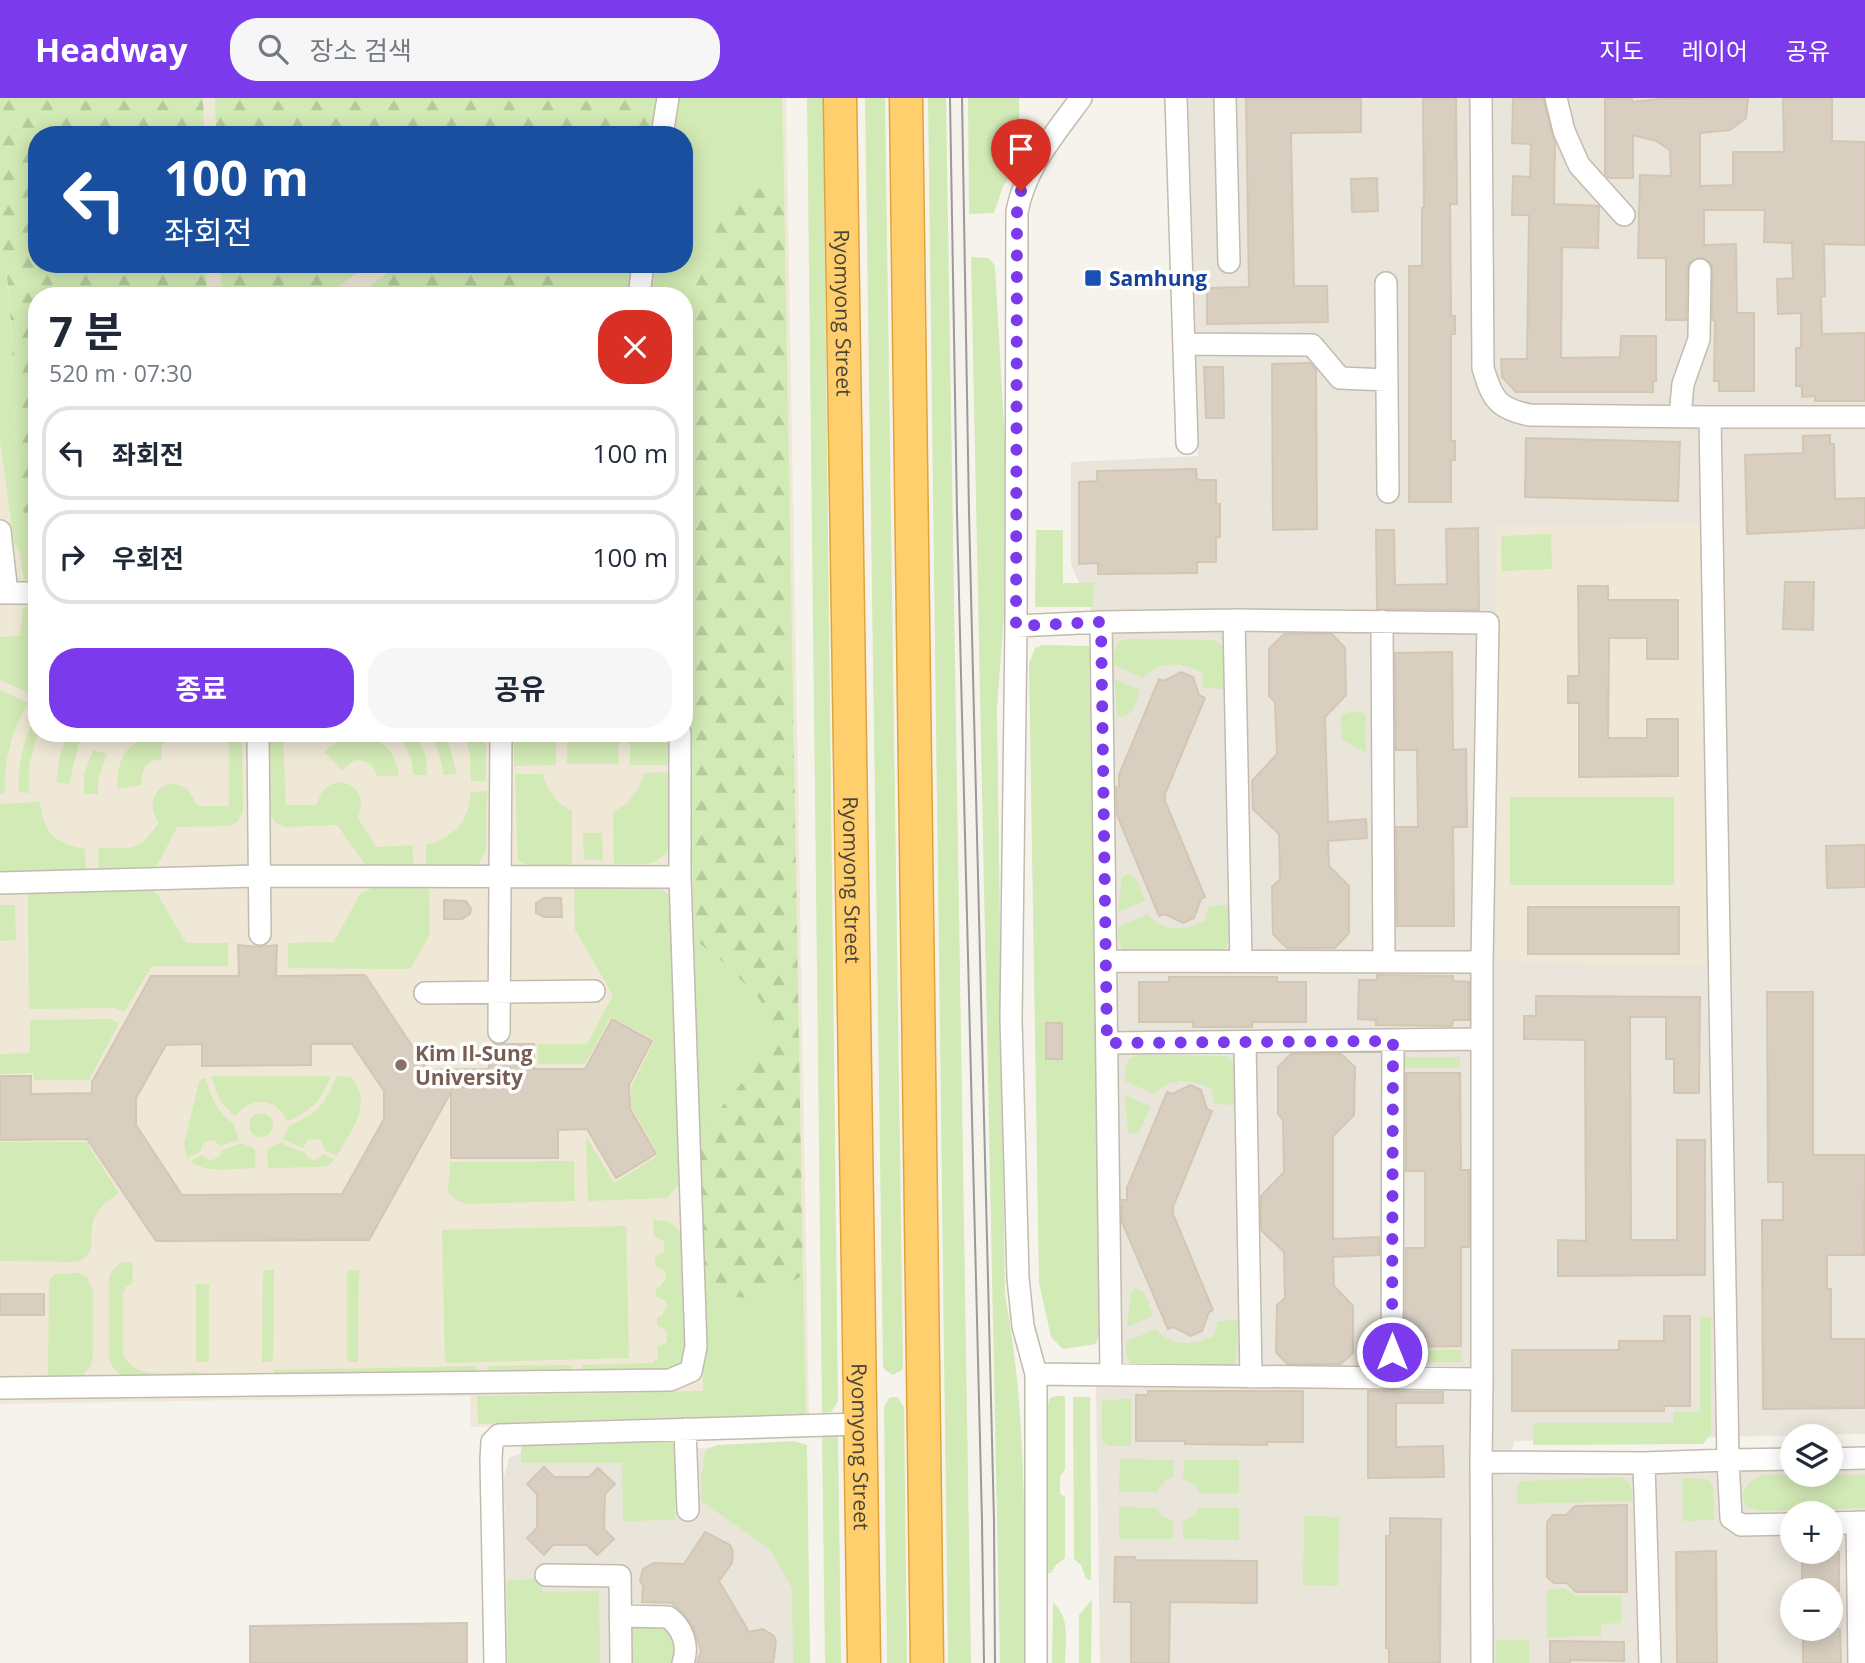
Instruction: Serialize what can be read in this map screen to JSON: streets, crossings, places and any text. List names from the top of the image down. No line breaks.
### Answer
{"streets":{"highway":["Ryomyong Street"]},"places":{"transit":["Samhung"],"other":["Kim Il-Sung University"]},"page":{"header":"Headway","search":"장소 검색","nav":["지도","레이어","공유"],"turn":["100 m","좌회전"],"heading":["7 분","520 m · 07:30"],"list":[{"name":"좌회전","value":"100 m"},{"name":"우회전","value":"100 m"}],"buttons":["종료","공유"],"map_buttons":["+","−"]}}
